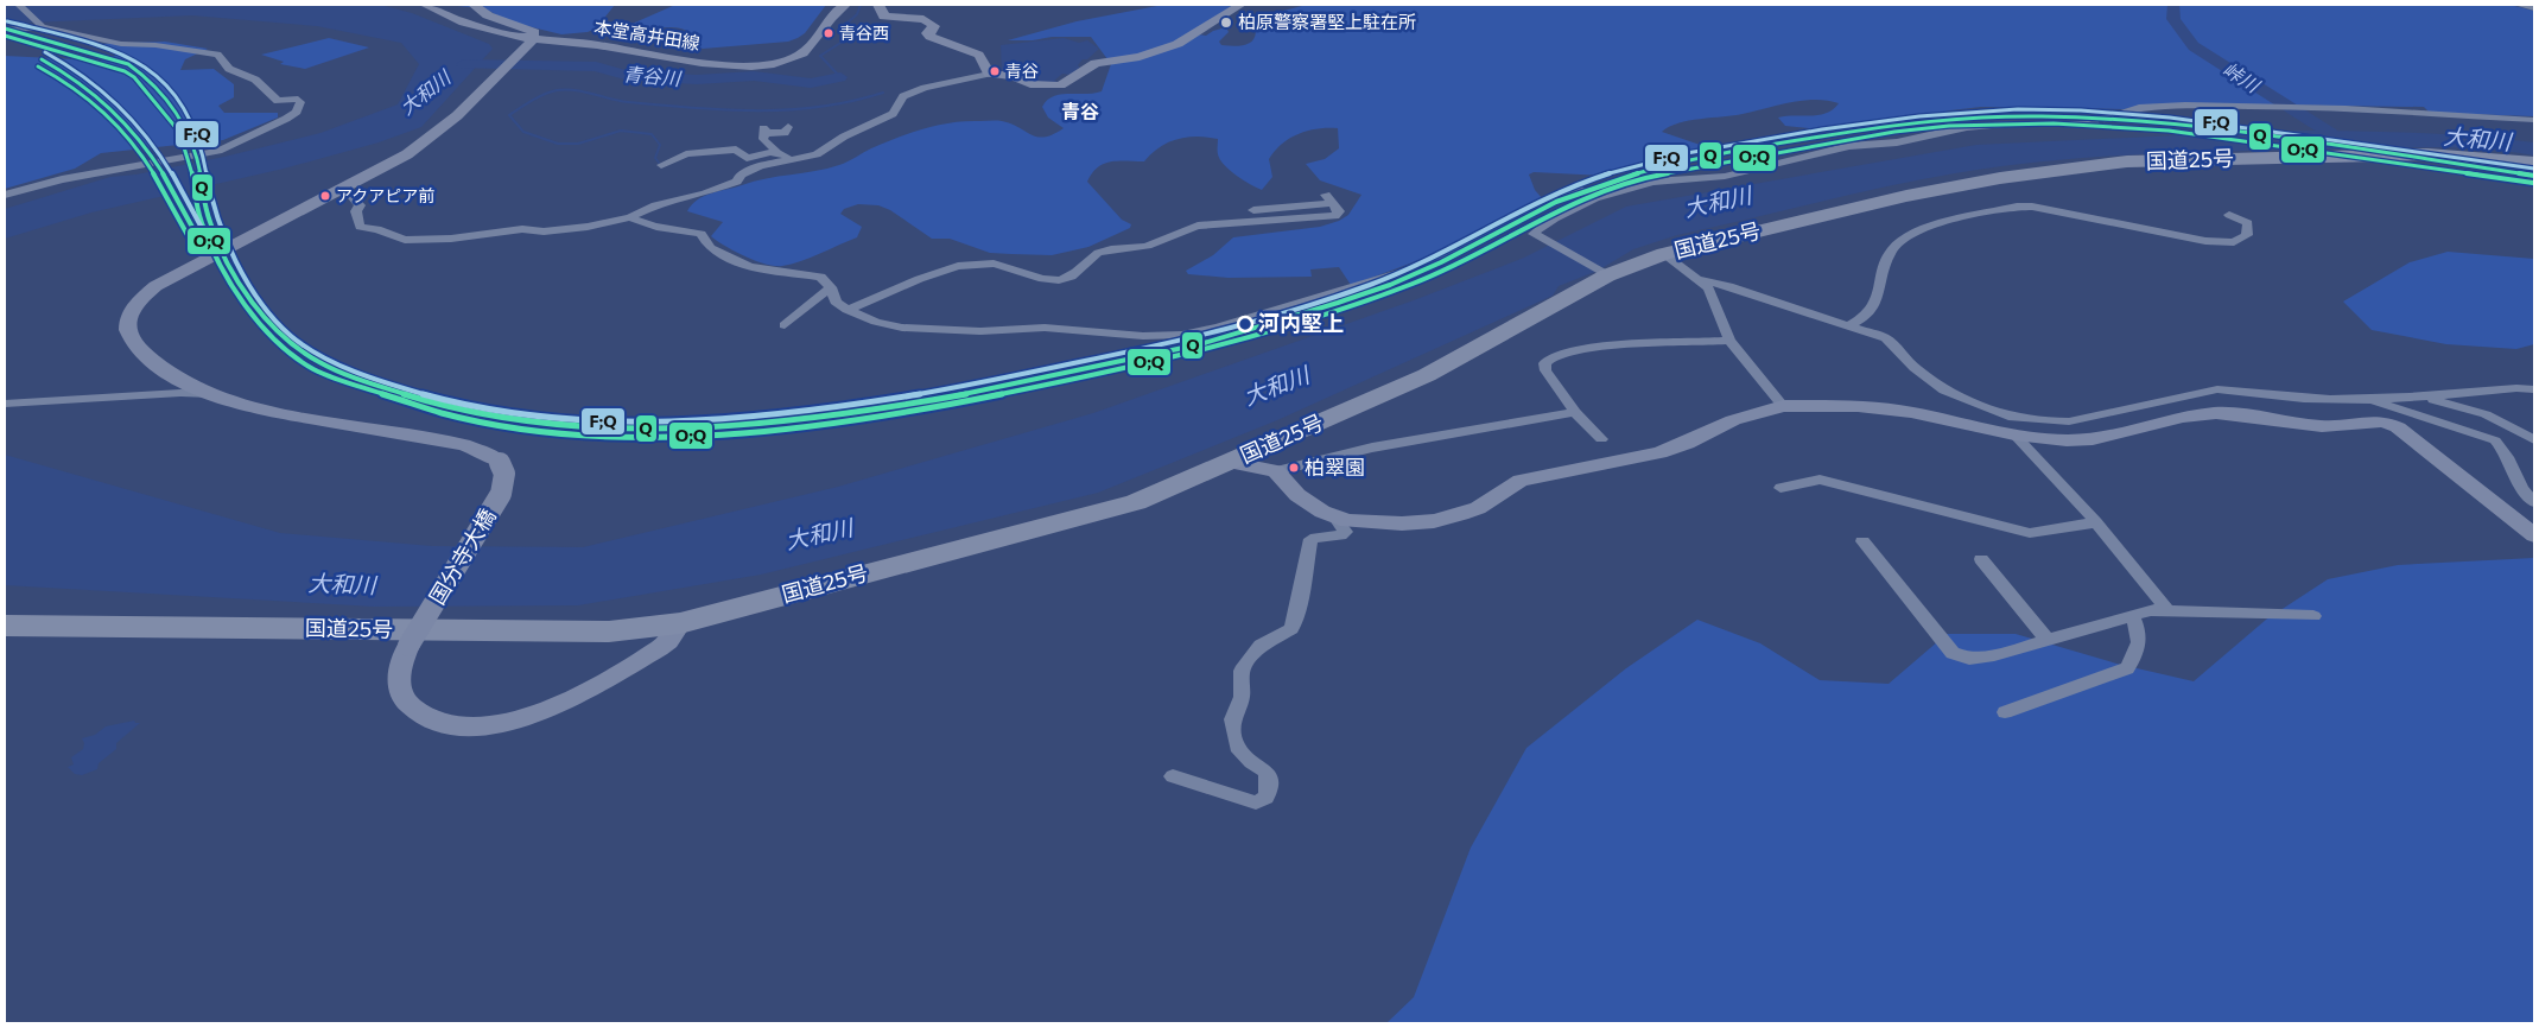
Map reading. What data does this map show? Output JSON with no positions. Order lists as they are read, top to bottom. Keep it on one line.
{"streets":{"highway":["国道25号"],"street":["本堂高井田線","国分寺大橋"]},"crossings":[["国道25号","国分寺大橋"]],"districts":["青谷"],"water":["青谷川","峠川","大和川"],"places":["柏原警察署堅上駐在所","青谷西","青谷","アクアピア前","河内堅上","柏翠園"],"lines":["transit line F;Q","transit line Q","transit line O;Q"]}
